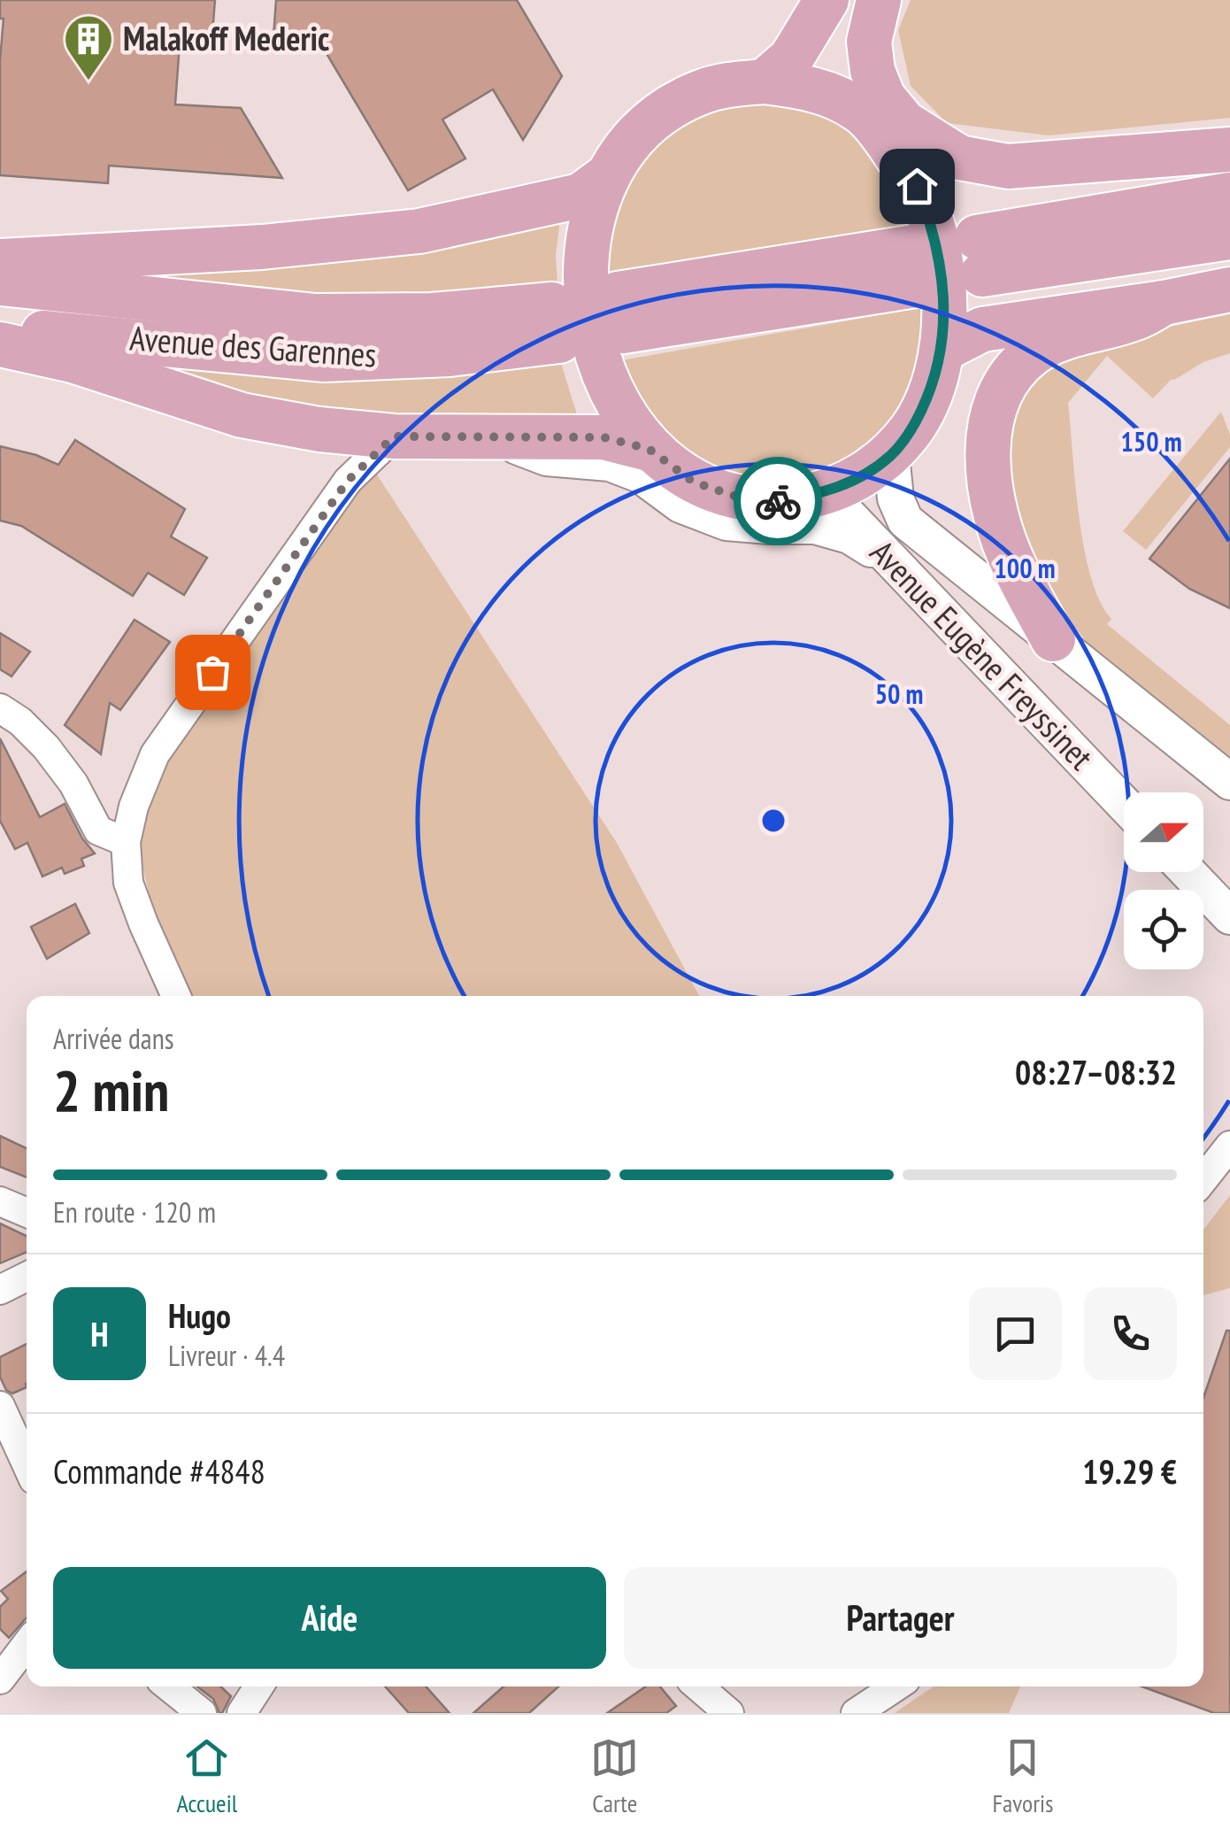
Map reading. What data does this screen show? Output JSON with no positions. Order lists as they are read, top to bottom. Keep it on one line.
{"streets":{"main road":["Avenue des Garennes"],"street":["Avenue Eugène Freyssinet"]},"places":{"building":["Malakoff Mederic"]},"north":"right","page":{"heading":["2 min","Arrivée dans","08:27–08:32"],"panel":["Hugo","Livreur · 4.4","Commande #4848","19.29 €"],"bar":"En route · 120 m","round":"H","buttons":["Aide","Partager"],"tabs":["Accueil","Carte","Favoris"]},"rings":["150 m","100 m","50 m"]}
